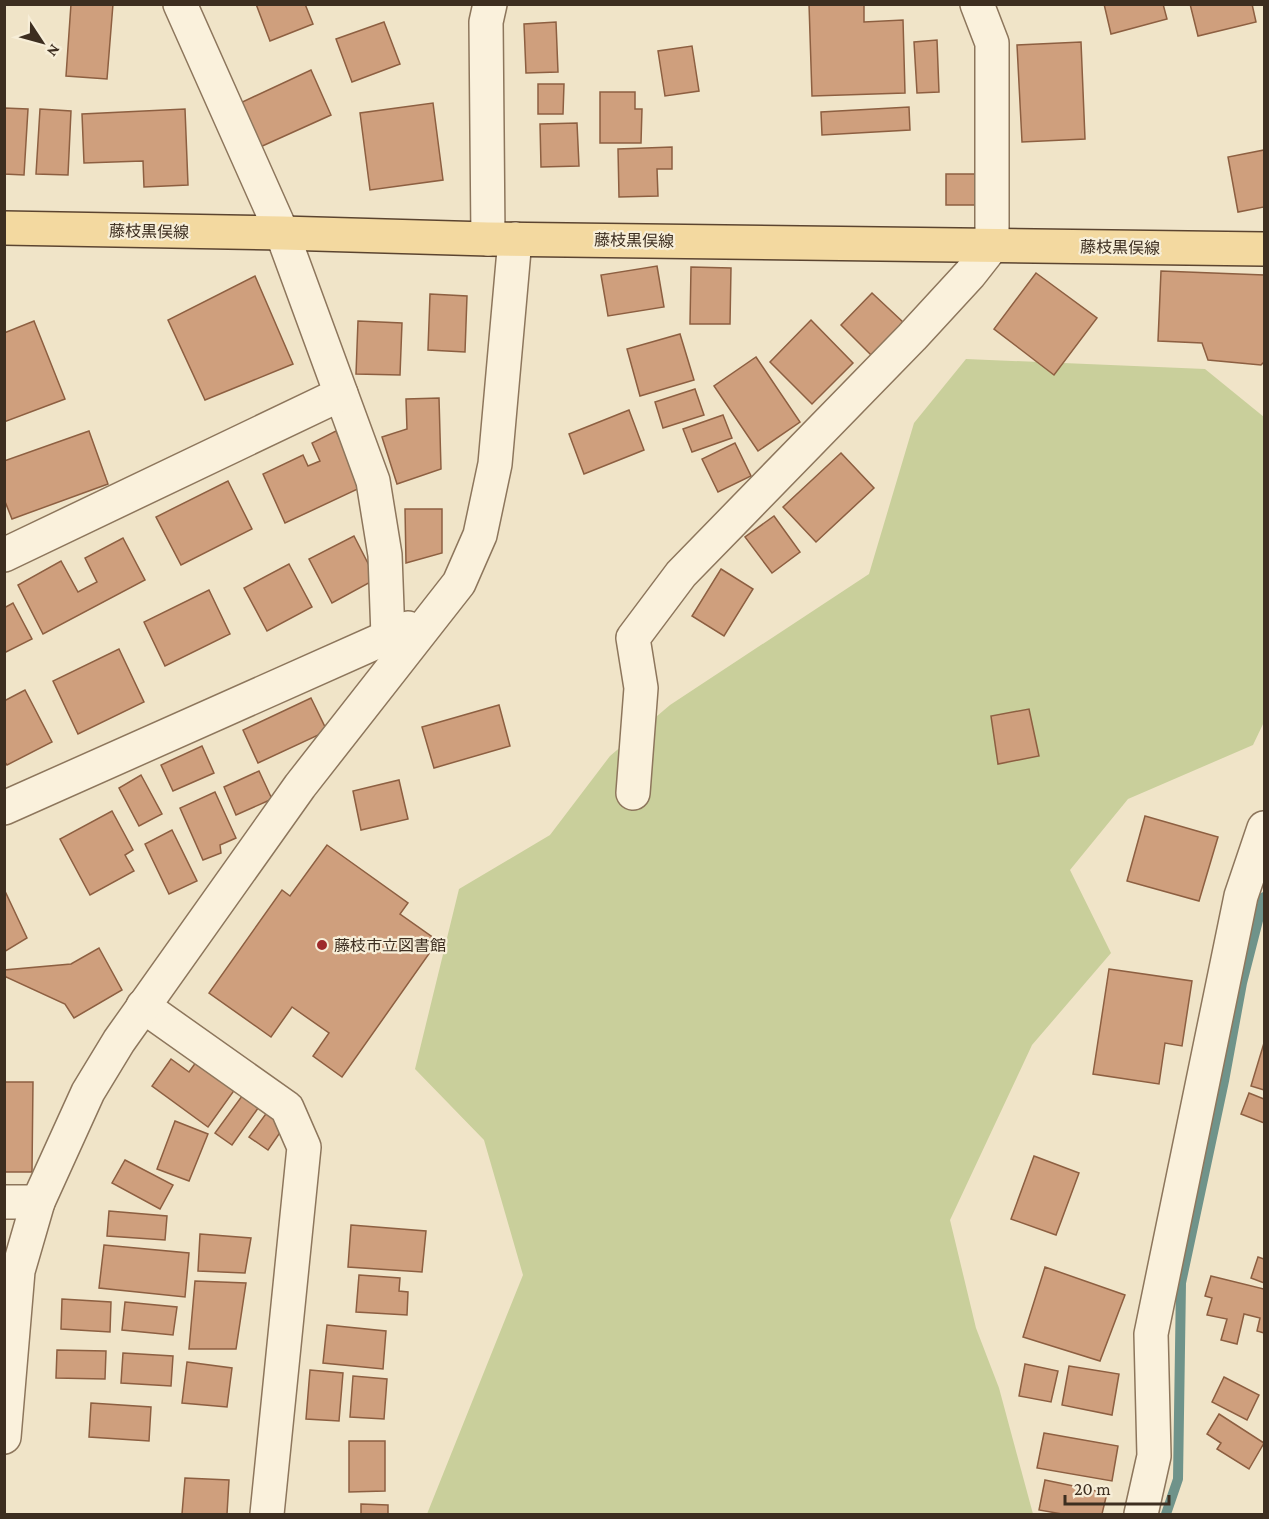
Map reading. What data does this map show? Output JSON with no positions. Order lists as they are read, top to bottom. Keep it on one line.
{"streets":{"main road":["藤枝黒俣線"]},"places":["藤枝市立図書館"],"scale_bar":"20 m","north":"bottom right"}
